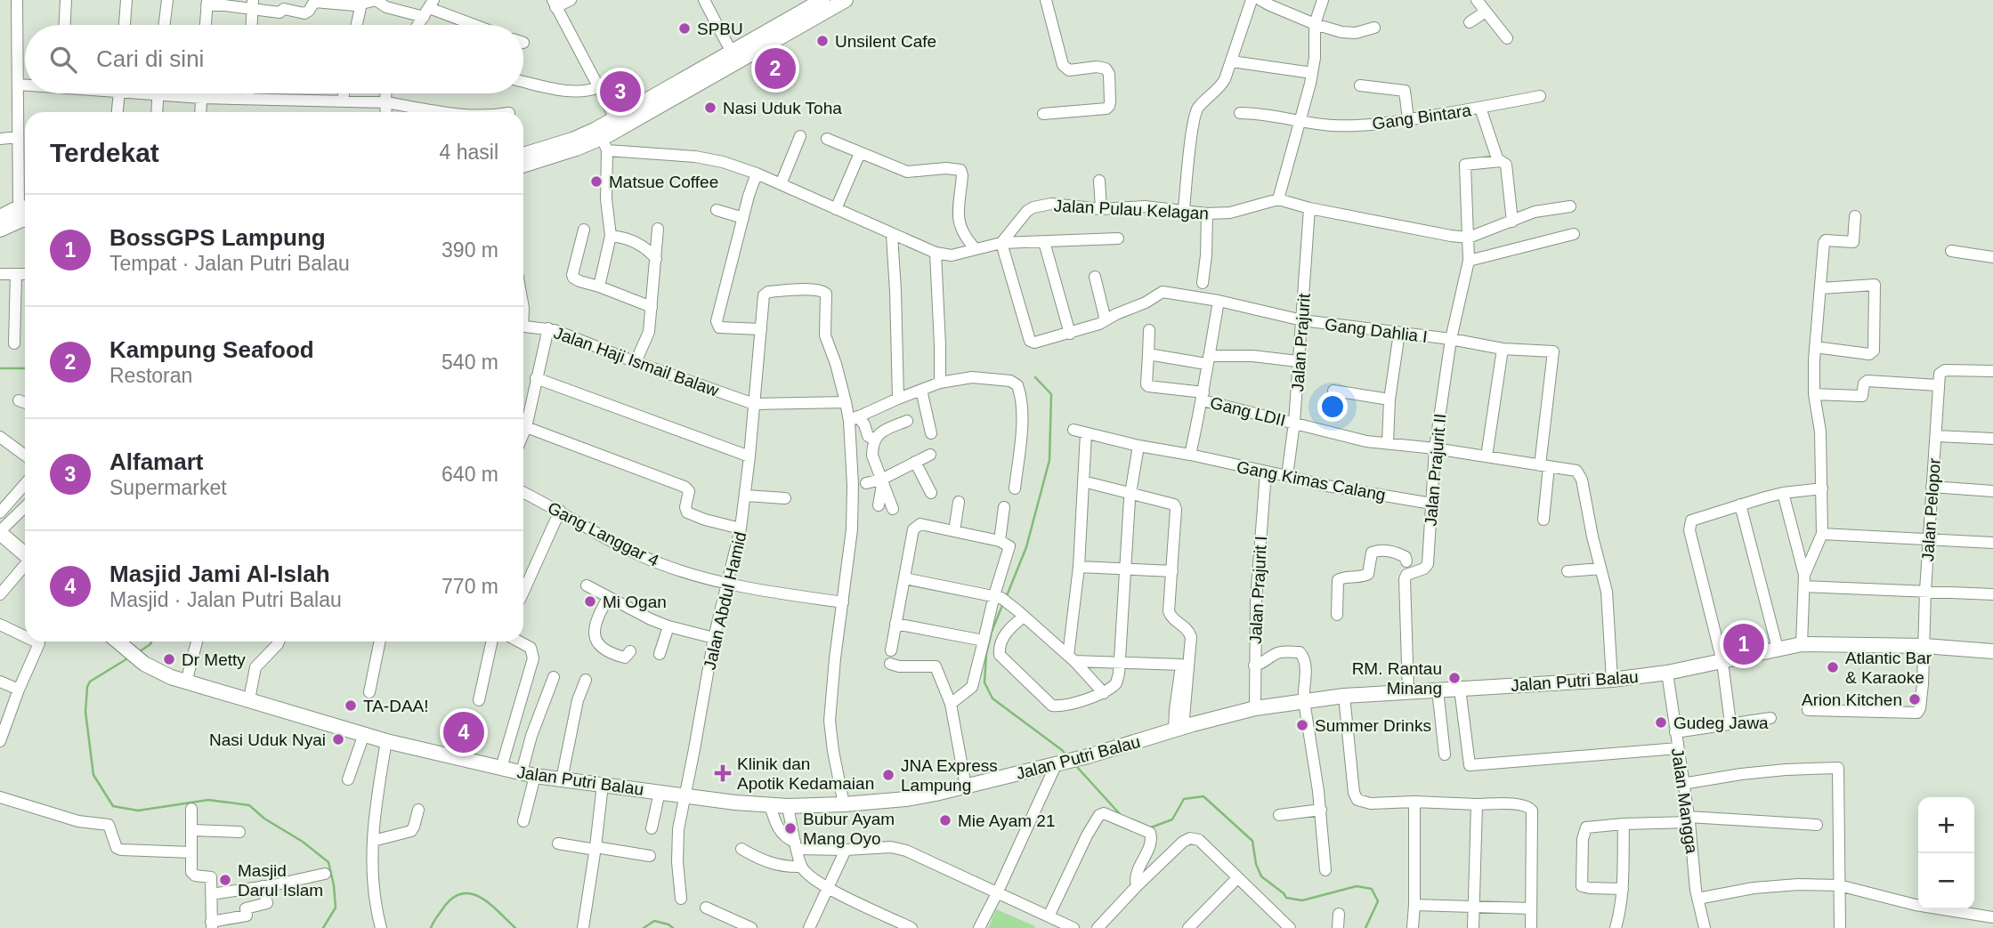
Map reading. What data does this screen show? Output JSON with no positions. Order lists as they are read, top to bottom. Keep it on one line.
{"streets":{"main road":["Jalan Putri Balau"],"street":["Gang Bintara","Jalan Pulau Kelagan","Gang Dahlia I","Jalan Prajurit","Jalan Haji Ismail Balaw","Gang LDII","Jalan Prajurit II","Gang Kimas Calang","Jalan Pelopor","Gang Langgar 4","Jalan Prajurit I","Jalan Abdul Hamid","Jalan Mangga"]},"crossings":[["Jalan Pulau Kelagan","Gang Dahlia I"],["Jalan Pulau Kelagan","Jalan Prajurit"],["Jalan Pulau Kelagan","Jalan Prajurit II"],["Gang Dahlia I","Jalan Prajurit"],["Gang Dahlia I","Gang LDII"],["Gang Dahlia I","Jalan Prajurit II"],["Jalan Prajurit","Gang LDII"],["Jalan Prajurit","Gang Kimas Calang"],["Jalan Haji Ismail Balaw","Jalan Abdul Hamid"],["Gang LDII","Jalan Prajurit II"],["Jalan Prajurit II","Gang Kimas Calang"],["Gang Kimas Calang","Jalan Prajurit I"],["Jalan Pelopor","Jalan Putri Balau"],["Gang Langgar 4","Jalan Abdul Hamid"],["Jalan Prajurit I","Jalan Putri Balau"],["Jalan Abdul Hamid","Jalan Putri Balau"],["Jalan Putri Balau","Jalan Mangga"]],"places":{"other":["SPBU","Unsilent Cafe","Nasi Uduk Toha","Matsue Coffee","Mi Ogan","Dr Metty","Atlantic Bar & Karaoke","RM. Rantau Minang","Arion Kitchen","TA-DAA!","Gudeg Jawa","Summer Drinks","Nasi Uduk Nyai","JNA Express Lampung","Mie Ayam 21","Bubur Ayam Mang Oyo","Masjid Darul Islam"],"health":["Klinik dan Apotik Kedamaian"]},"page":{"search":"Cari di sini","pins":["2","3","1","4"],"heading":["Terdekat","4 hasil"],"list":[{"mark":"1","name":"BossGPS Lampung","note":"Tempat · Jalan Putri Balau","value":"390 m"},{"mark":"2","name":"Kampung Seafood","note":"Restoran","value":"540 m"},{"mark":"3","name":"Alfamart","note":"Supermarket","value":"640 m"},{"mark":"4","name":"Masjid Jami Al-Islah","note":"Masjid · Jalan Putri Balau","value":"770 m"}],"map_buttons":["+","−"]}}
